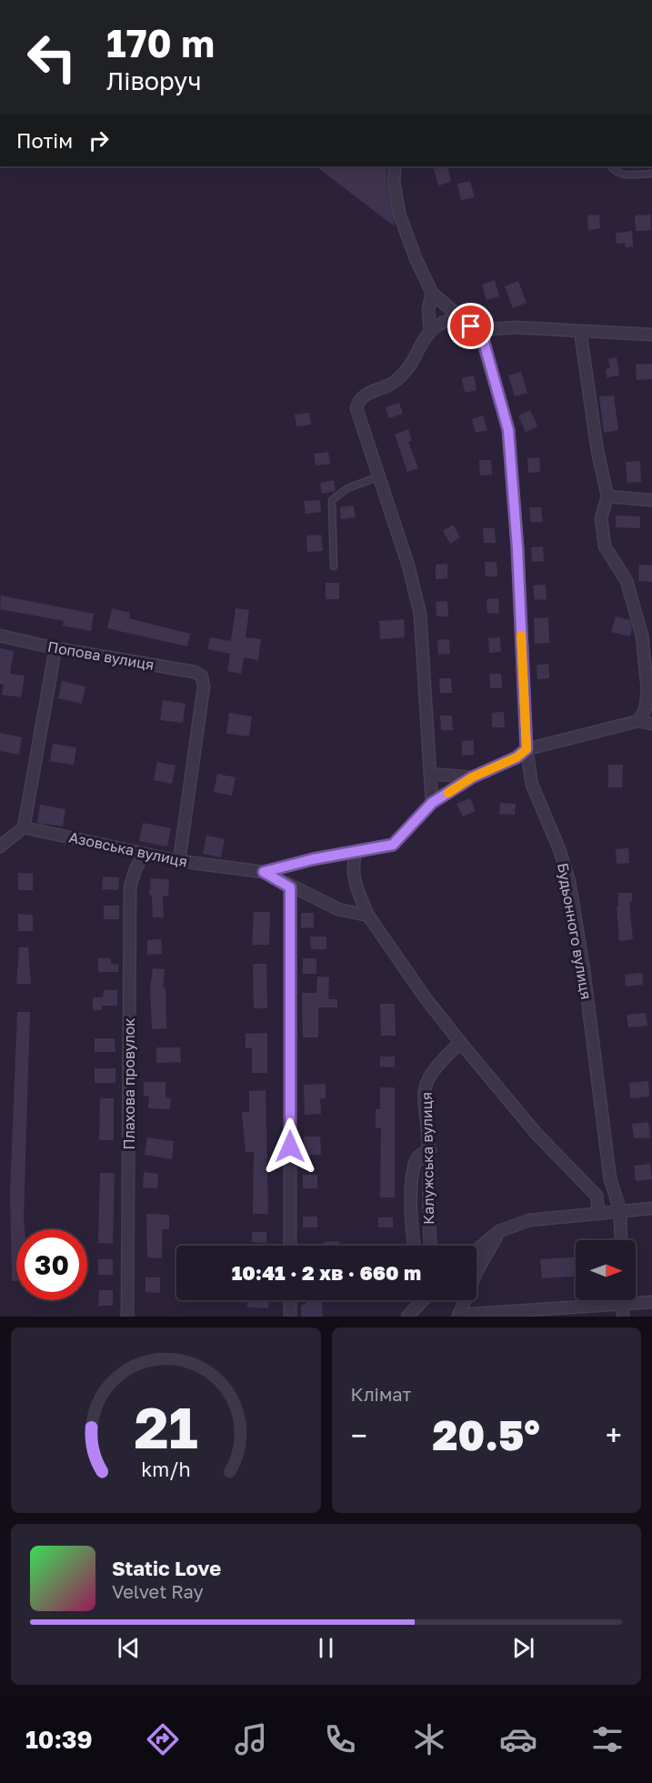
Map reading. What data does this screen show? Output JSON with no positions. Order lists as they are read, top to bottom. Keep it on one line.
{"streets":{"street":["Попова вулиця","Азовська вулиця","Будьонного вулиця","Плахова провулок","Калужська вулиця"]},"crossings":[["Попова вулиця","Азовська вулиця"],["Азовська вулиця","Плахова провулок"]],"north":"right","page":{"turn":["170 m","Ліворуч"],"then":"Потім","limit":"30","trip":"10:41 · 2 хв · 660 m","tile":"Клімат","heat":["−","20.5°","+"],"song":["Static Love","Velvet Ray"],"tabs":"10:39","gauge":["21","km/h"]}}
